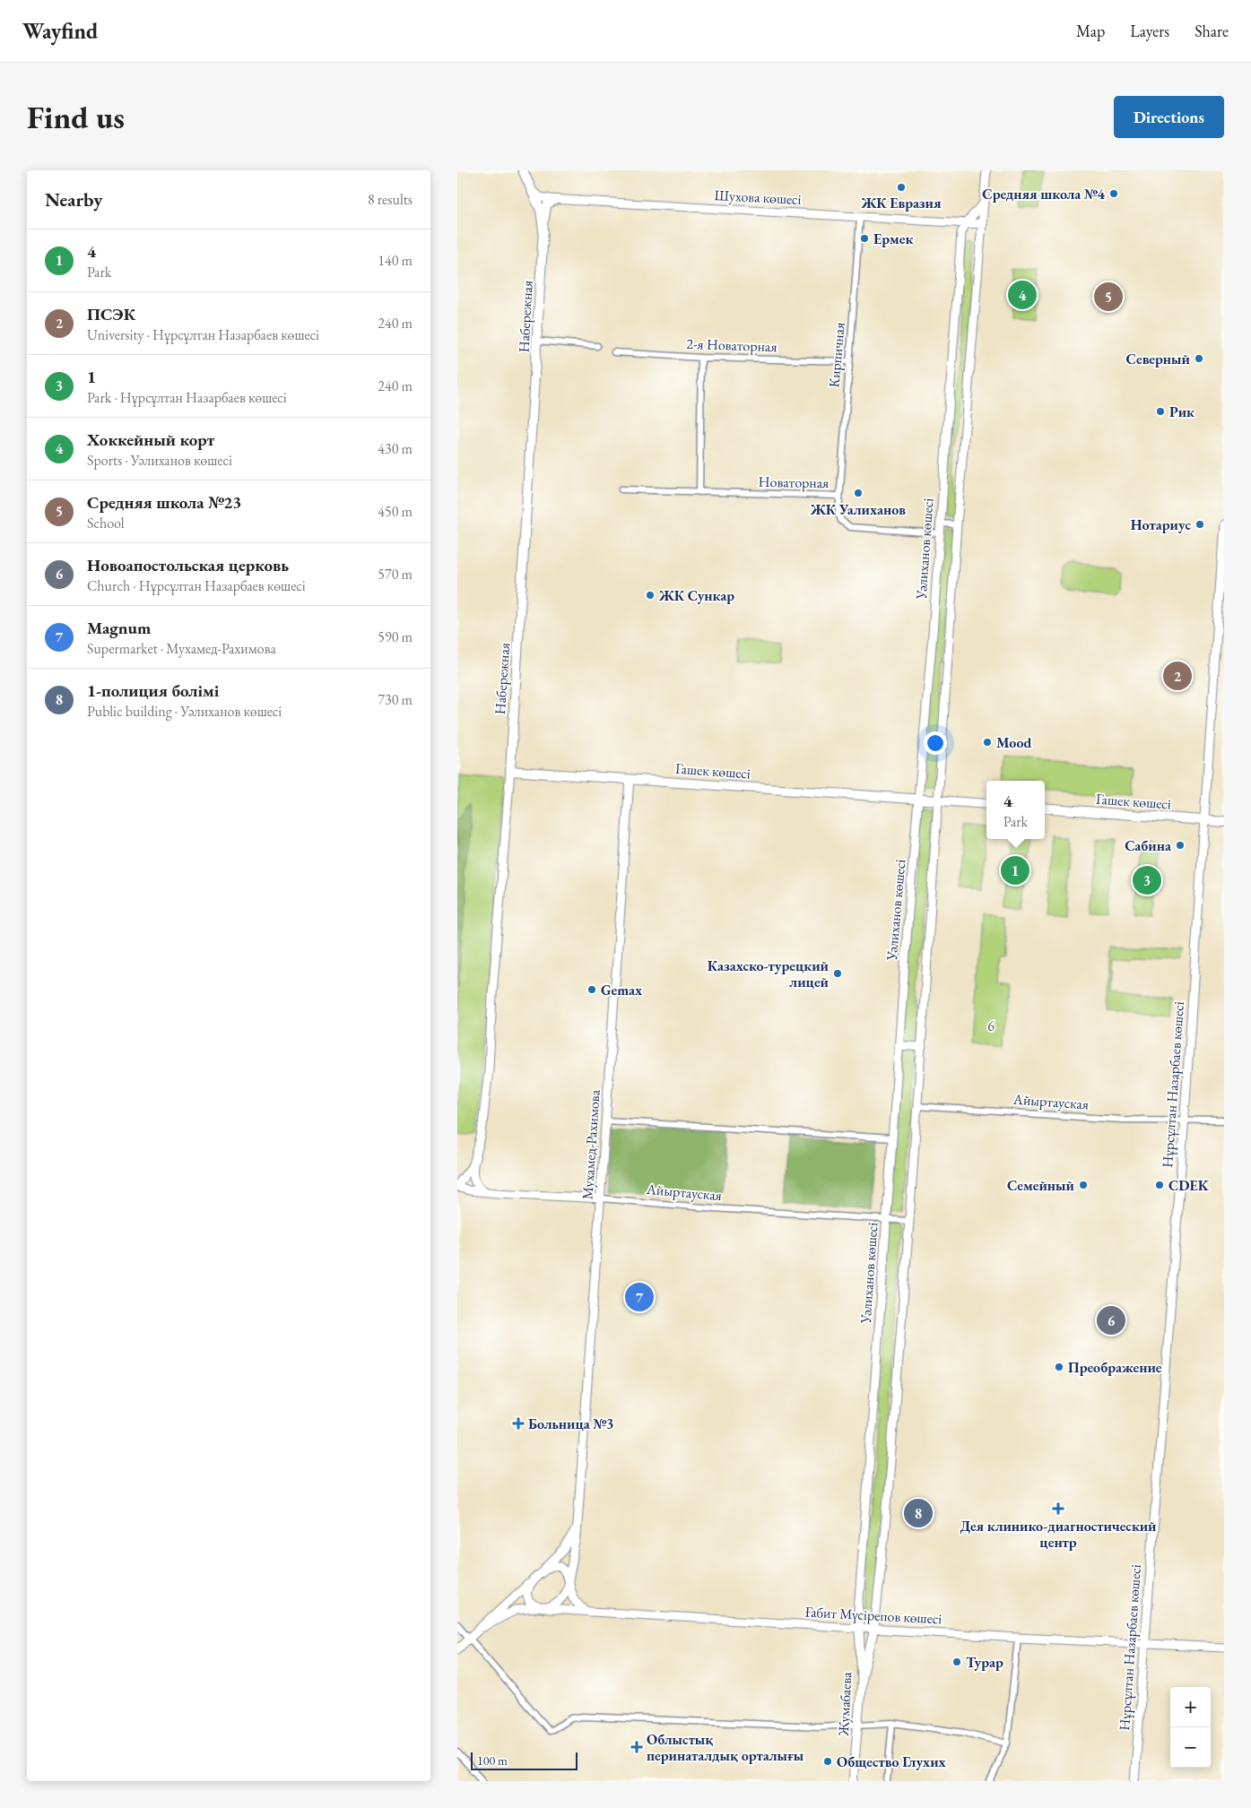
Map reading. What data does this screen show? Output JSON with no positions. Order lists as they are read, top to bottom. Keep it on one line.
{"streets":{"main road":["Шухова көшесі","Набережная","Уәлиханов көшесі","Гашек көшесі","Нұрсұлтан Назарбаев көшесі","Айыртауская","Мухамед-Рахимова","Ғабит Мүсірепов көшесі","Жумабаева"],"street":["2-я Новаторная","Кирпичная","Новаторная"]},"crossings":[["Шухова көшесі","Набережная"],["Шухова көшесі","Кирпичная"],["Шухова көшесі","Уәлиханов көшесі"],["Набережная","Гашек көшесі"],["Набережная","Айыртауская"],["2-я Новаторная","Кирпичная"],["Кирпичная","Новаторная"],["Новаторная","Уәлиханов көшесі"],["Уәлиханов көшесі","Гашек көшесі"],["Уәлиханов көшесі","Айыртауская"],["Уәлиханов көшесі","Ғабит Мүсірепов көшесі"],["Уәлиханов көшесі","Жумабаева"],["Гашек көшесі","Нұрсұлтан Назарбаев көшесі"],["Гашек көшесі","Мухамед-Рахимова"],["Нұрсұлтан Назарбаев көшесі","Айыртауская"],["Нұрсұлтан Назарбаев көшесі","Ғабит Мүсірепов көшесі"],["Айыртауская","Мухамед-Рахимова"],["Ғабит Мүсірепов көшесі","Жумабаева"]],"parks":["6"],"places":{"other":["ЖК Евразия","Средняя школа №4","Ермек","Северный","Рик","ЖК Уалиханов","Нотариус","ЖК Сункар","Mood","Сабина","Казахско-турецкий лицей","Gemax","Семейный","CDEK","Преображение","Турар","Общество Глухих"],"health":["Больница №3","Дея клинико-диагностический центр","Облыстық перинаталдық орталығы"]},"scale_bar":"100 m","page":{"header":"Wayfind","nav":["Map","Layers","Share"],"buttons":"Directions","title":"Find us","heading":["Nearby","8 results"],"list":[{"mark":"1","name":"4","note":"Park","value":"140 m"},{"mark":"2","name":"ПСЭК","note":"University · Нұрсұлтан Назарбаев көшесі","value":"240 m"},{"mark":"3","name":"1","note":"Park · Нұрсұлтан Назарбаев көшесі","value":"240 m"},{"mark":"4","name":"Хоккейный корт","note":"Sports · Уәлиханов көшесі","value":"430 m"},{"mark":"5","name":"Средняя школа №23","note":"School","value":"450 m"},{"mark":"6","name":"Новоапостольская церковь","note":"Church · Нұрсұлтан Назарбаев көшесі","value":"570 m"},{"mark":"7","name":"Magnum","note":"Supermarket · Мухамед-Рахимова","value":"590 m"},{"mark":"8","name":"1-полиция болiмi","note":"Public building · Уәлиханов көшесі","value":"730 m"}],"pins":["4","5","2","1","3","7","6","8"],"popup":["4","Park"],"map_buttons":["+","−"],"scale":"100 m"}}
